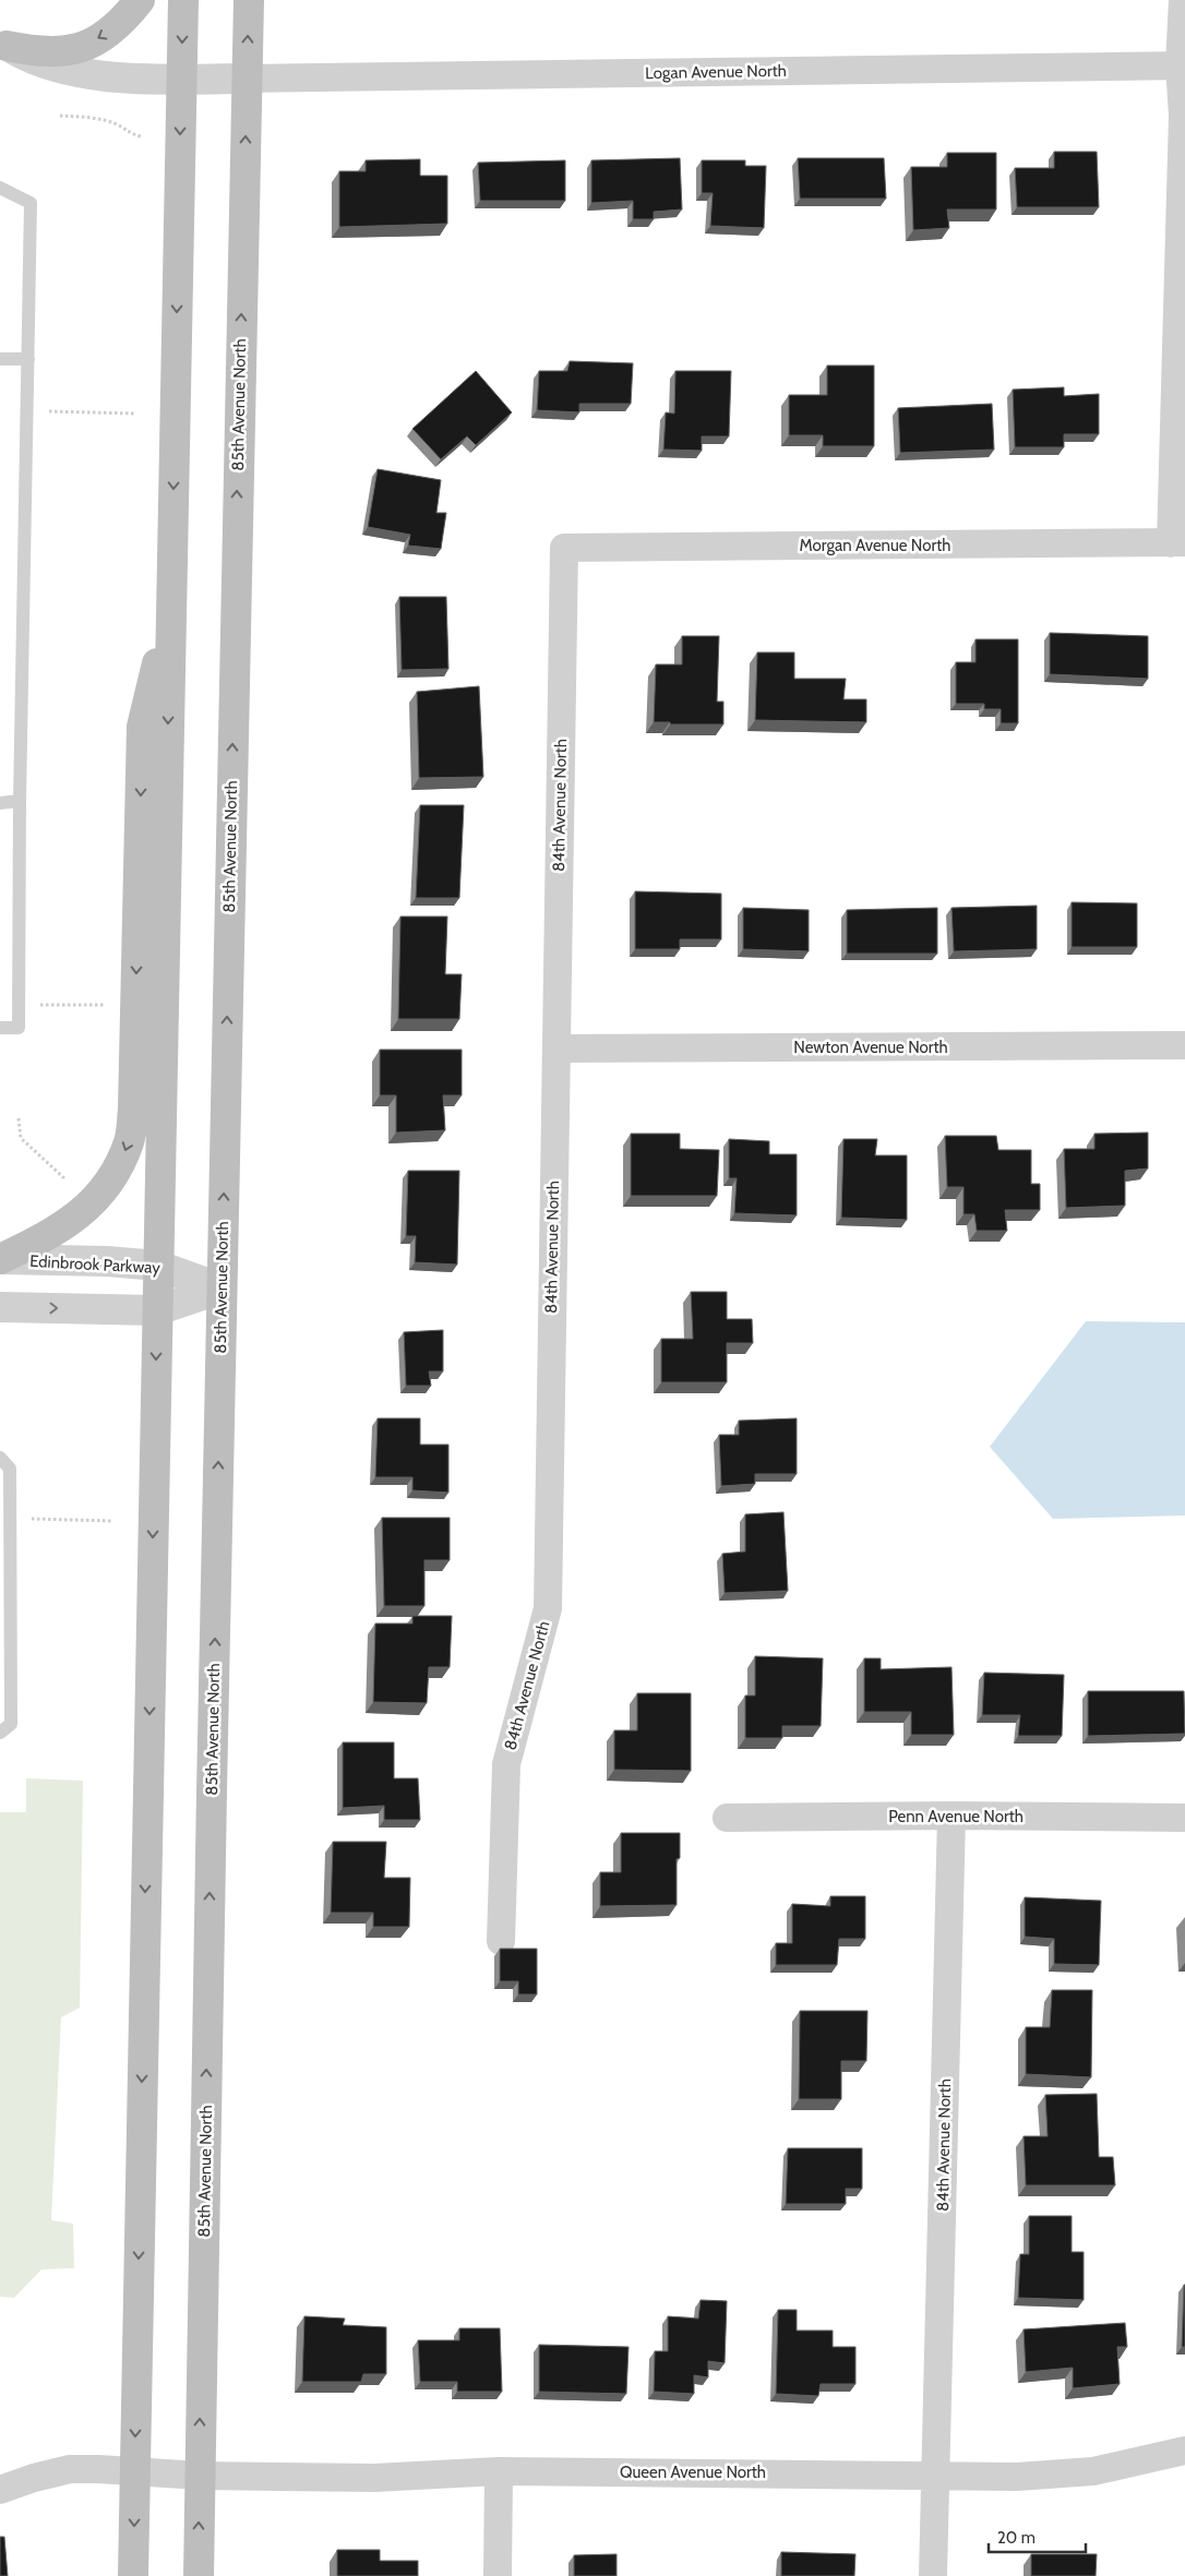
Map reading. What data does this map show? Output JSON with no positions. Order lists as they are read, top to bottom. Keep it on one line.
{"streets":{"main road":["85th Avenue North"],"street":["Logan Avenue North","Morgan Avenue North","84th Avenue North","Newton Avenue North","Edinbrook Parkway","Penn Avenue North","Queen Avenue North"]},"crossings":[["Logan Avenue North","85th Avenue North"],["85th Avenue North","Edinbrook Parkway"],["85th Avenue North","Queen Avenue North"],["Morgan Avenue North","84th Avenue North"],["84th Avenue North","Newton Avenue North"],["84th Avenue North","Penn Avenue North"],["84th Avenue North","Queen Avenue North"]],"scale_bar":"20 m"}
